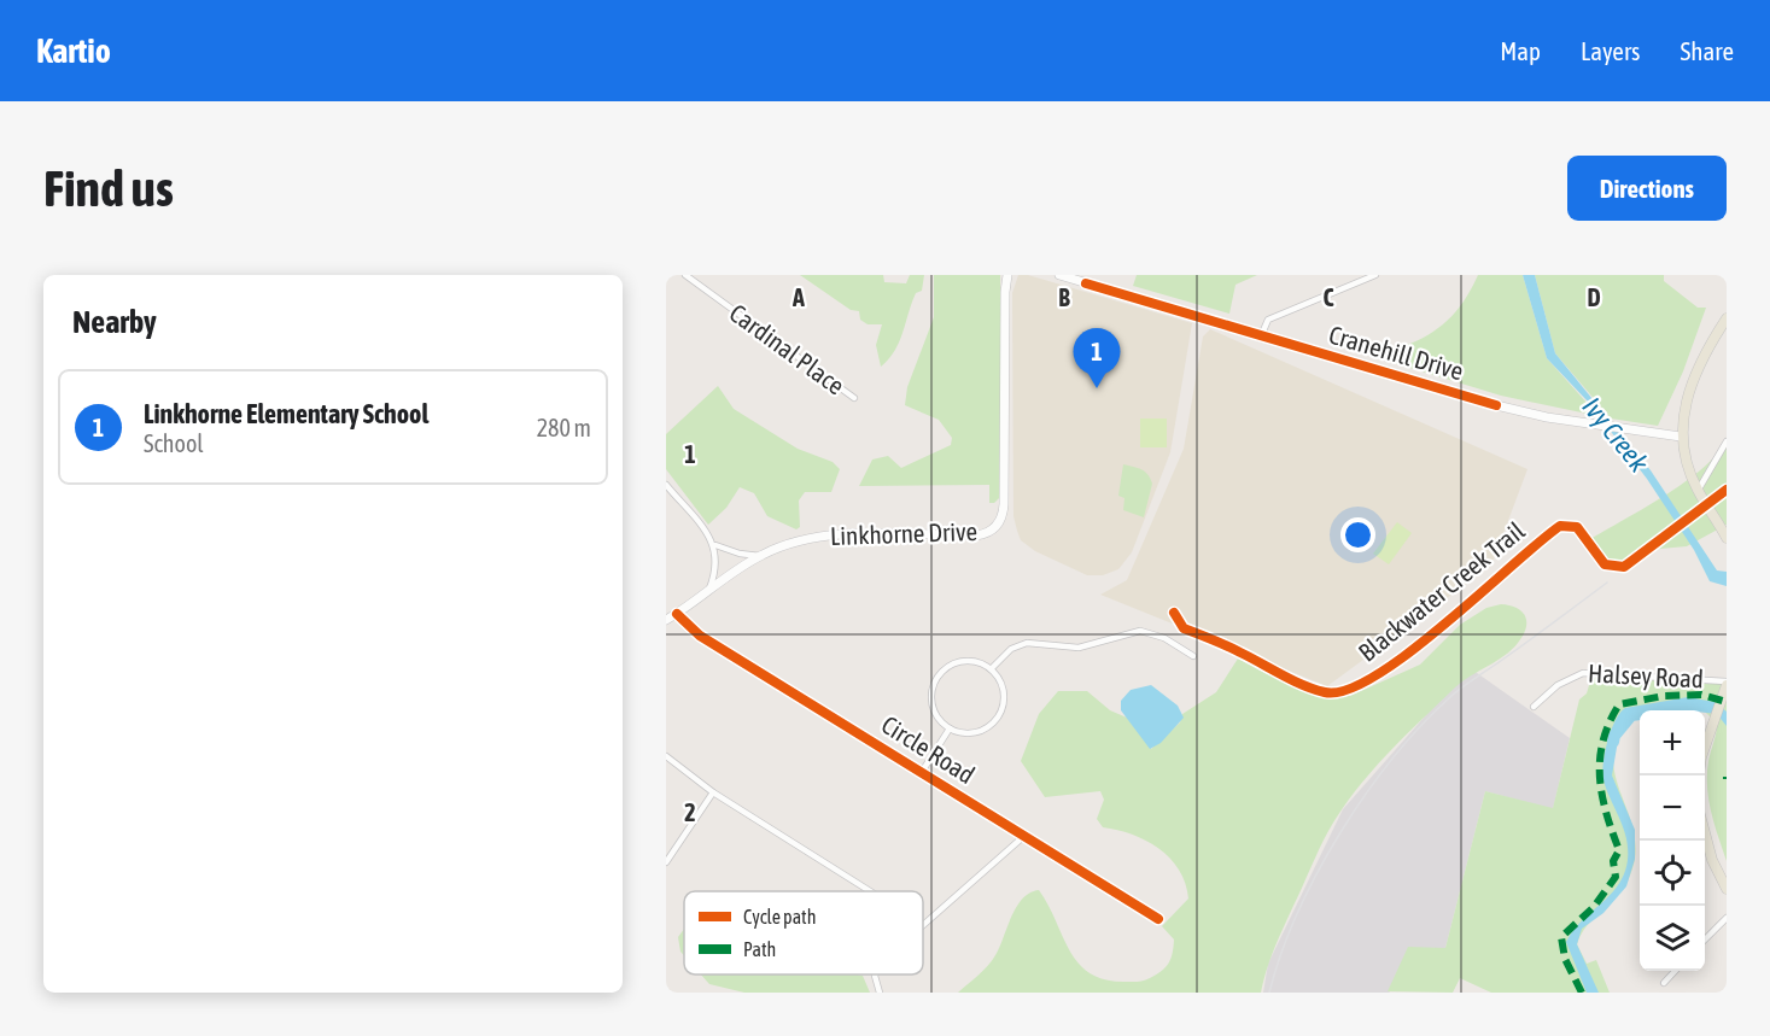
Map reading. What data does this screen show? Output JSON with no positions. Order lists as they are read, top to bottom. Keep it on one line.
{"streets":{"main road":["Cranehill Drive","Linkhorne Drive"],"street":["Cardinal Place","Halsey Road","Circle Road"],"cycle path":["Blackwater Creek Trail"]},"crossings":[["Linkhorne Drive","Circle Road"]],"water":["Ivy Creek"],"legend":["Cycle path","Path"],"page":{"header":"Kartio","nav":["Map","Layers","Share"],"buttons":"Directions","title":"Find us","heading":"Nearby","pins":"1","list":[{"mark":"1","name":"Linkhorne Elementary School","note":"School","value":"280 m"}],"map_buttons":["+","−"]},"grid":{"columns":["A","B","C","D"],"rows":["1","2"]}}
